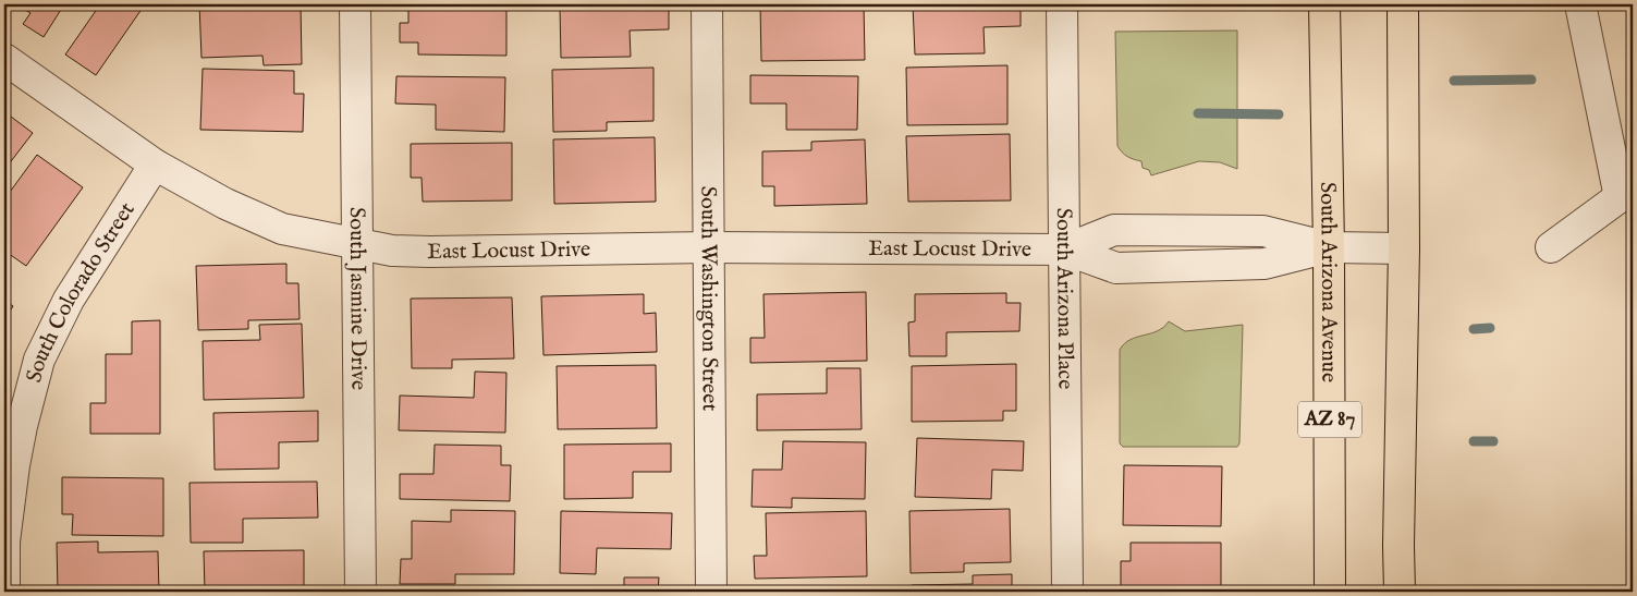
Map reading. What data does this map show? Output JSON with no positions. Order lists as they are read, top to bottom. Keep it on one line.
{"streets":{"main road":["South Arizona Avenue","AZ 87"],"street":["East Locust Drive","South Colorado Street","South Washington Street","South Arizona Place","South Jasmine Drive"]},"crossings":[["East Locust Drive","South Arizona Avenue"],["East Locust Drive","South Colorado Street"],["East Locust Drive","South Washington Street"],["East Locust Drive","South Arizona Place"],["East Locust Drive","South Jasmine Drive"]]}
